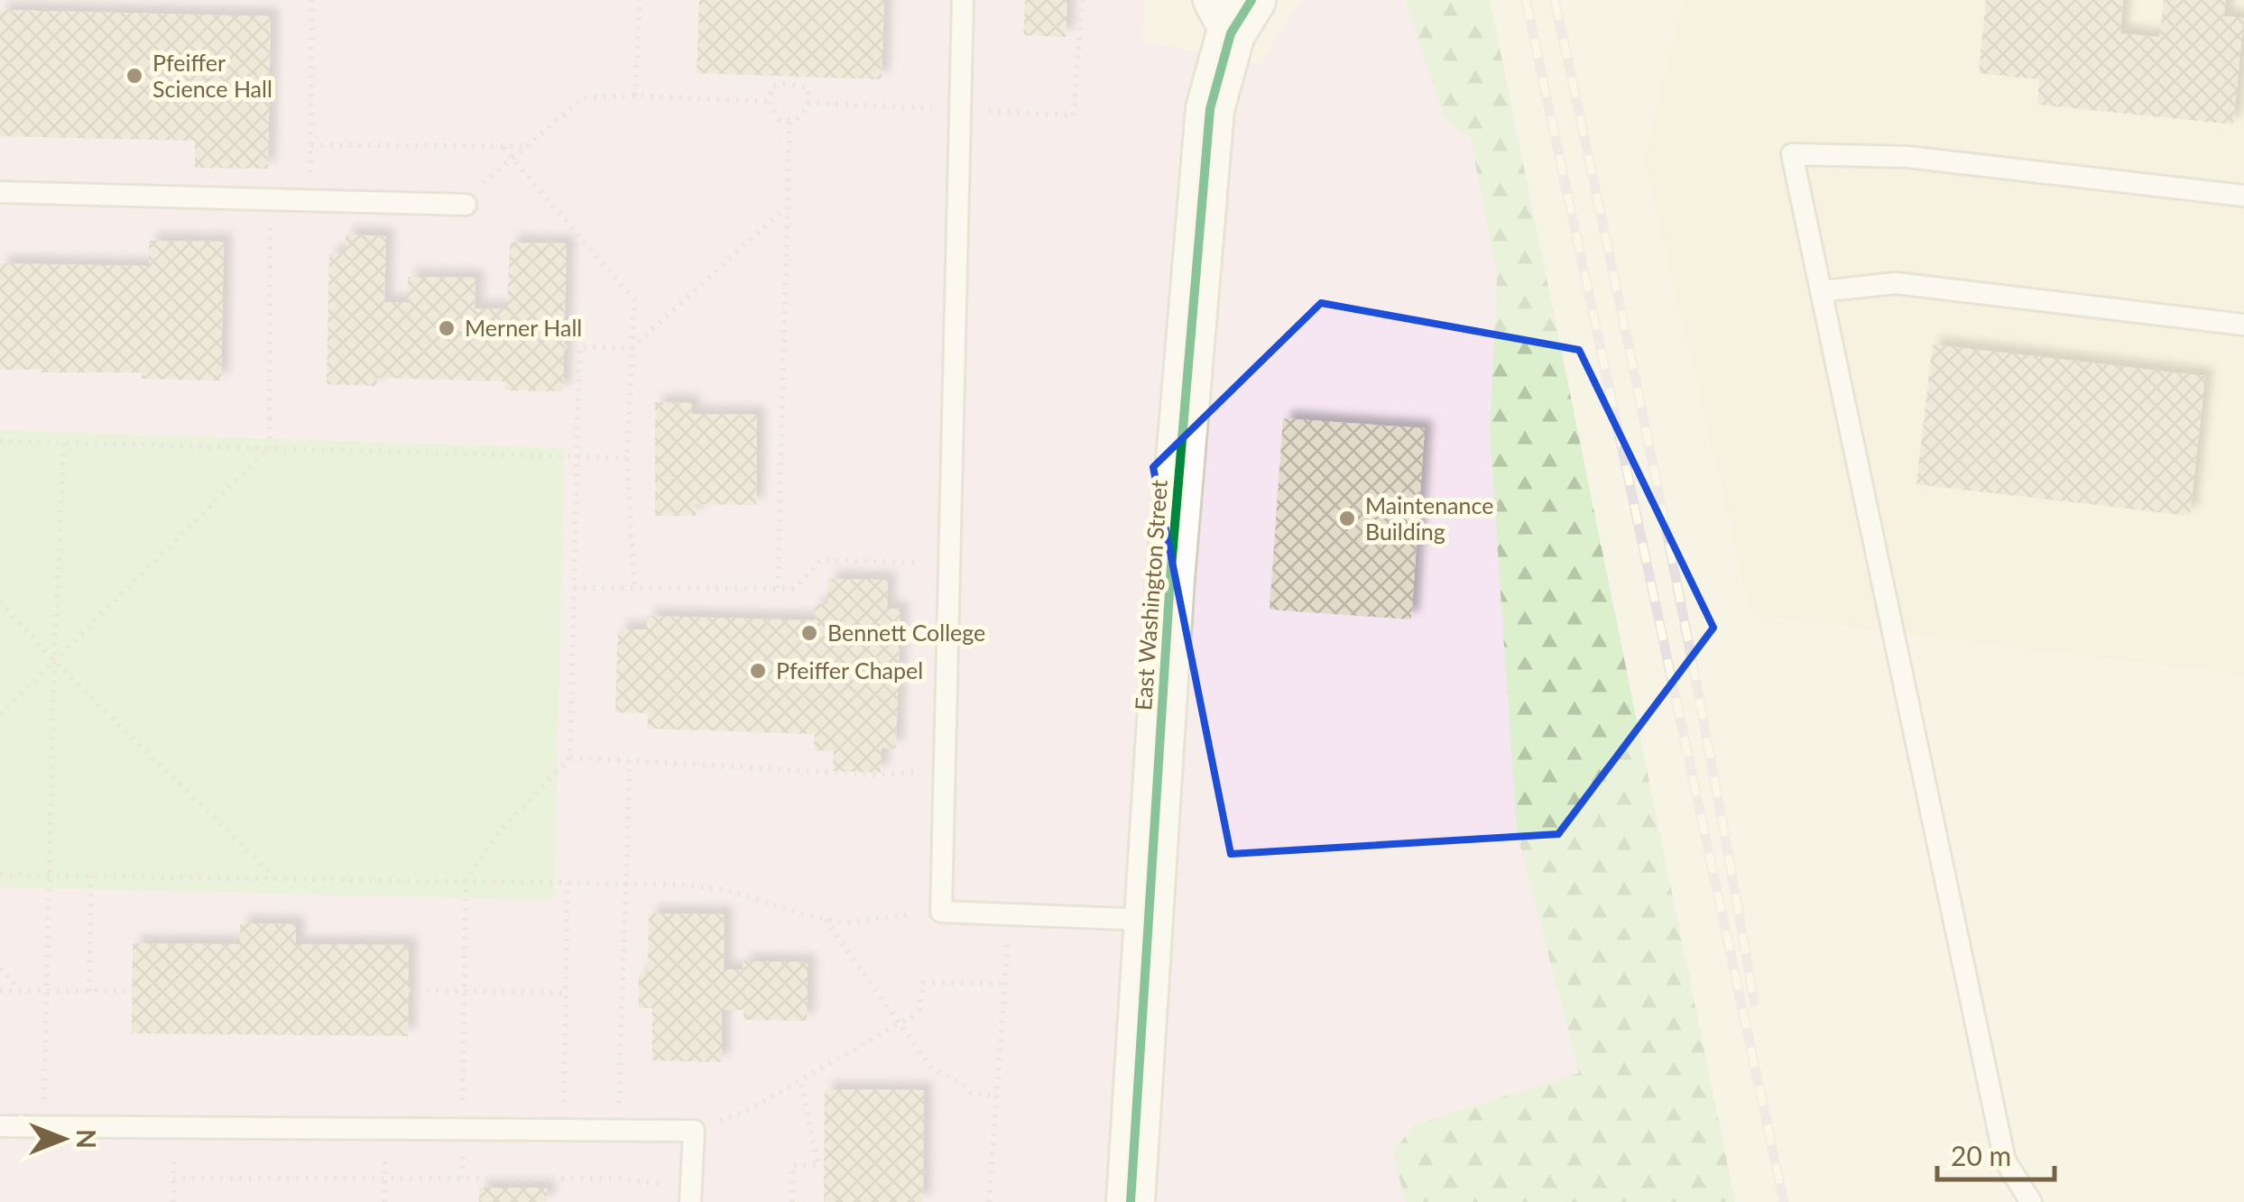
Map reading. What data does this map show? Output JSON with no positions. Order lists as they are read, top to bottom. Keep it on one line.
{"streets":{"street":["East Washington Street"]},"places":["Pfeiffer Science Hall","Merner Hall","Maintenance Building","Bennett College","Pfeiffer Chapel"],"scale_bar":"20 m","north":"right"}
